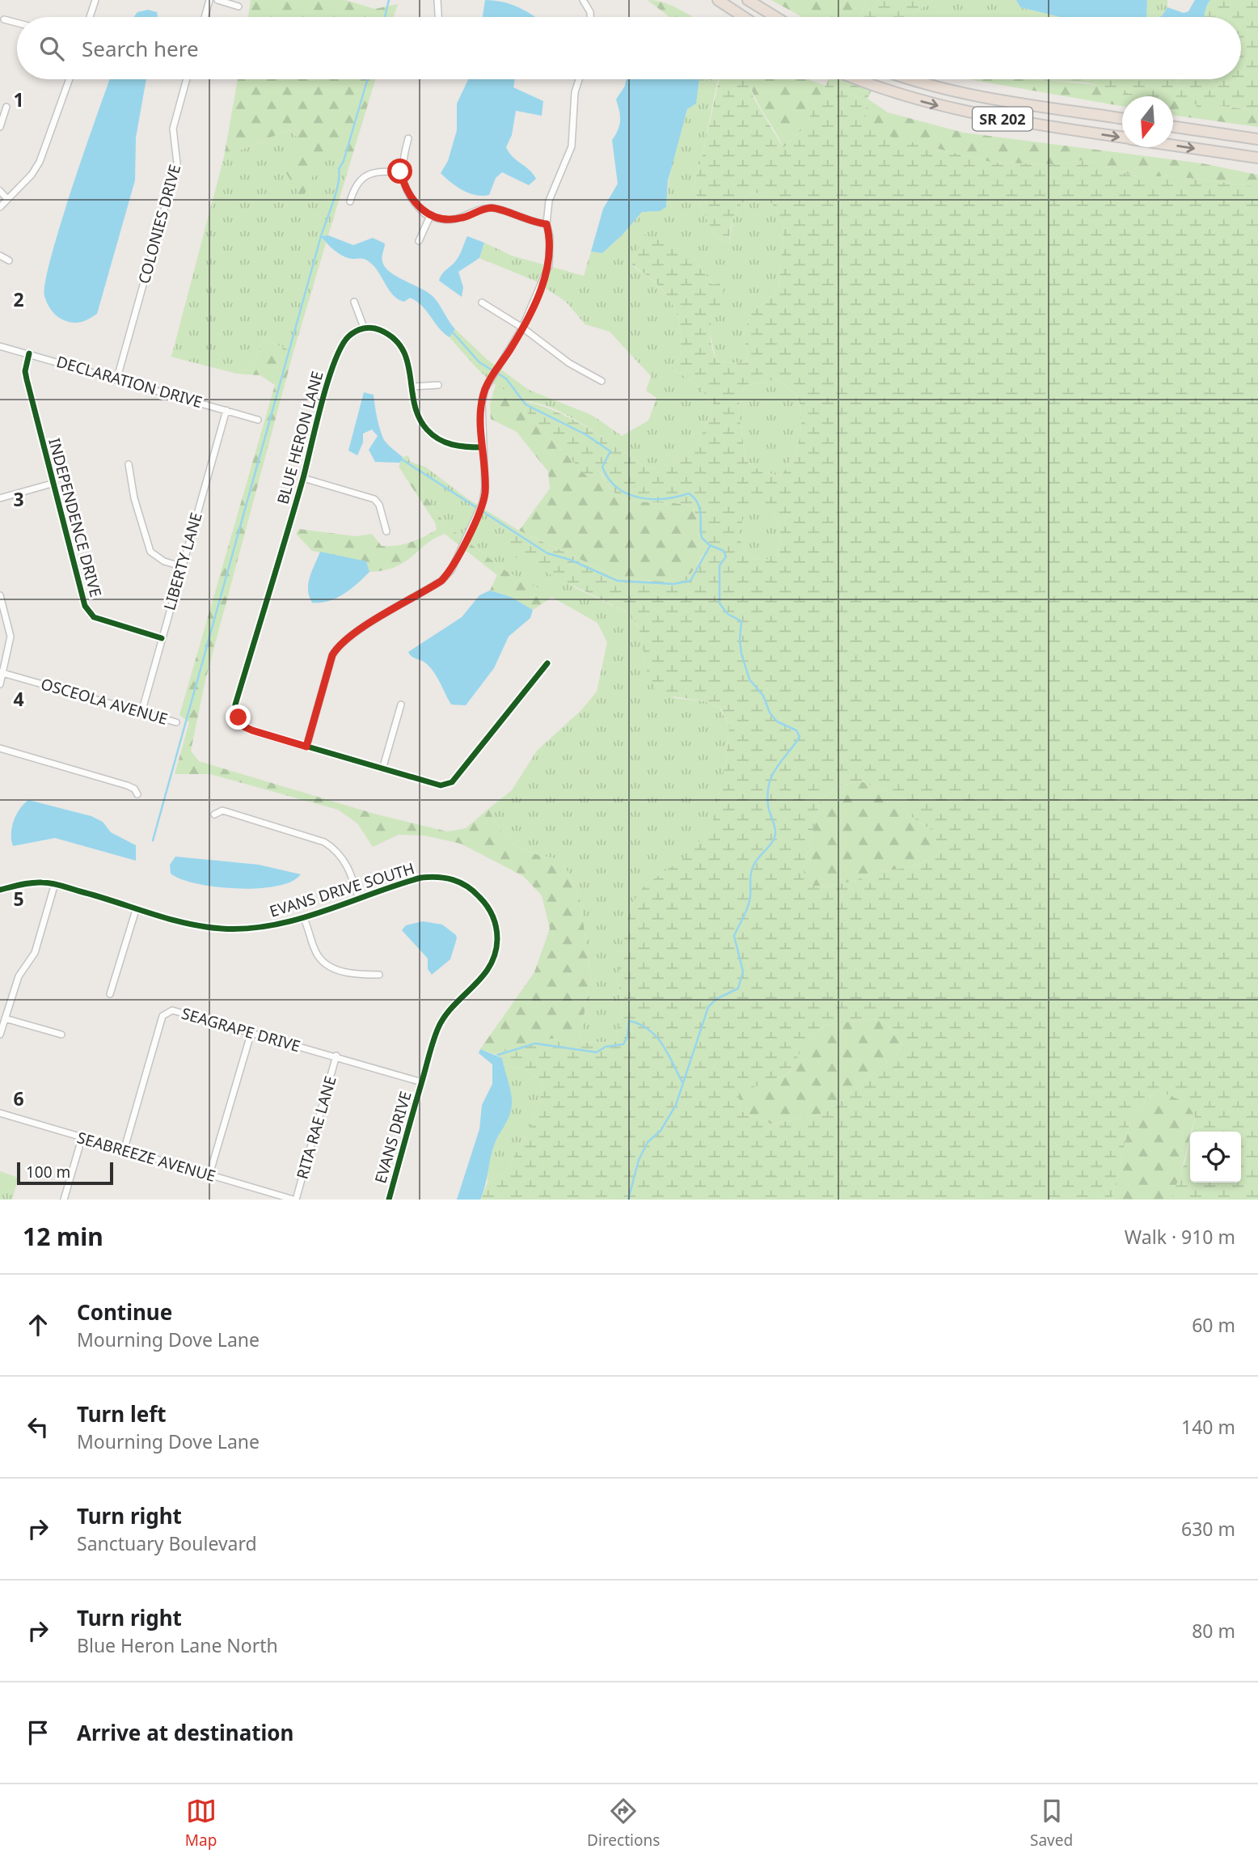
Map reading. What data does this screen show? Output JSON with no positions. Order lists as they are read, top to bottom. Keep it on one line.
{"streets":{"highway":["SR 202"],"street":["COLONIES DRIVE","DECLARATION DRIVE","BLUE HERON LANE","INDEPENDENCE DRIVE","LIBERTY LANE","OSCEOLA AVENUE","EVANS DRIVE SOUTH","SEAGRAPE DRIVE","RITA RAE LANE","EVANS DRIVE","SEABREEZE AVENUE"]},"crossings":[["COLONIES DRIVE","DECLARATION DRIVE"],["DECLARATION DRIVE","INDEPENDENCE DRIVE"],["DECLARATION DRIVE","LIBERTY LANE"],["INDEPENDENCE DRIVE","LIBERTY LANE"],["LIBERTY LANE","OSCEOLA AVENUE"],["EVANS DRIVE SOUTH","SEAGRAPE DRIVE"],["EVANS DRIVE SOUTH","EVANS DRIVE"],["SEAGRAPE DRIVE","RITA RAE LANE"],["SEAGRAPE DRIVE","EVANS DRIVE"],["SEAGRAPE DRIVE","SEABREEZE AVENUE"],["RITA RAE LANE","SEABREEZE AVENUE"]],"scale_bar":"100 m","north":"bottom","page":{"search":"Search here","scale":"100 m","heading":["12 min","Walk · 910 m"],"list":[["Continue","Mourning Dove Lane","60 m"],["Turn left","Mourning Dove Lane","140 m"],["Turn right","Sanctuary Boulevard","630 m"],["Turn right","Blue Heron Lane North","80 m"],"Arrive at destination"],"nav":["Map","Directions","Saved"]},"grid":{"rows":["1","2","3","4","5","6"]}}
